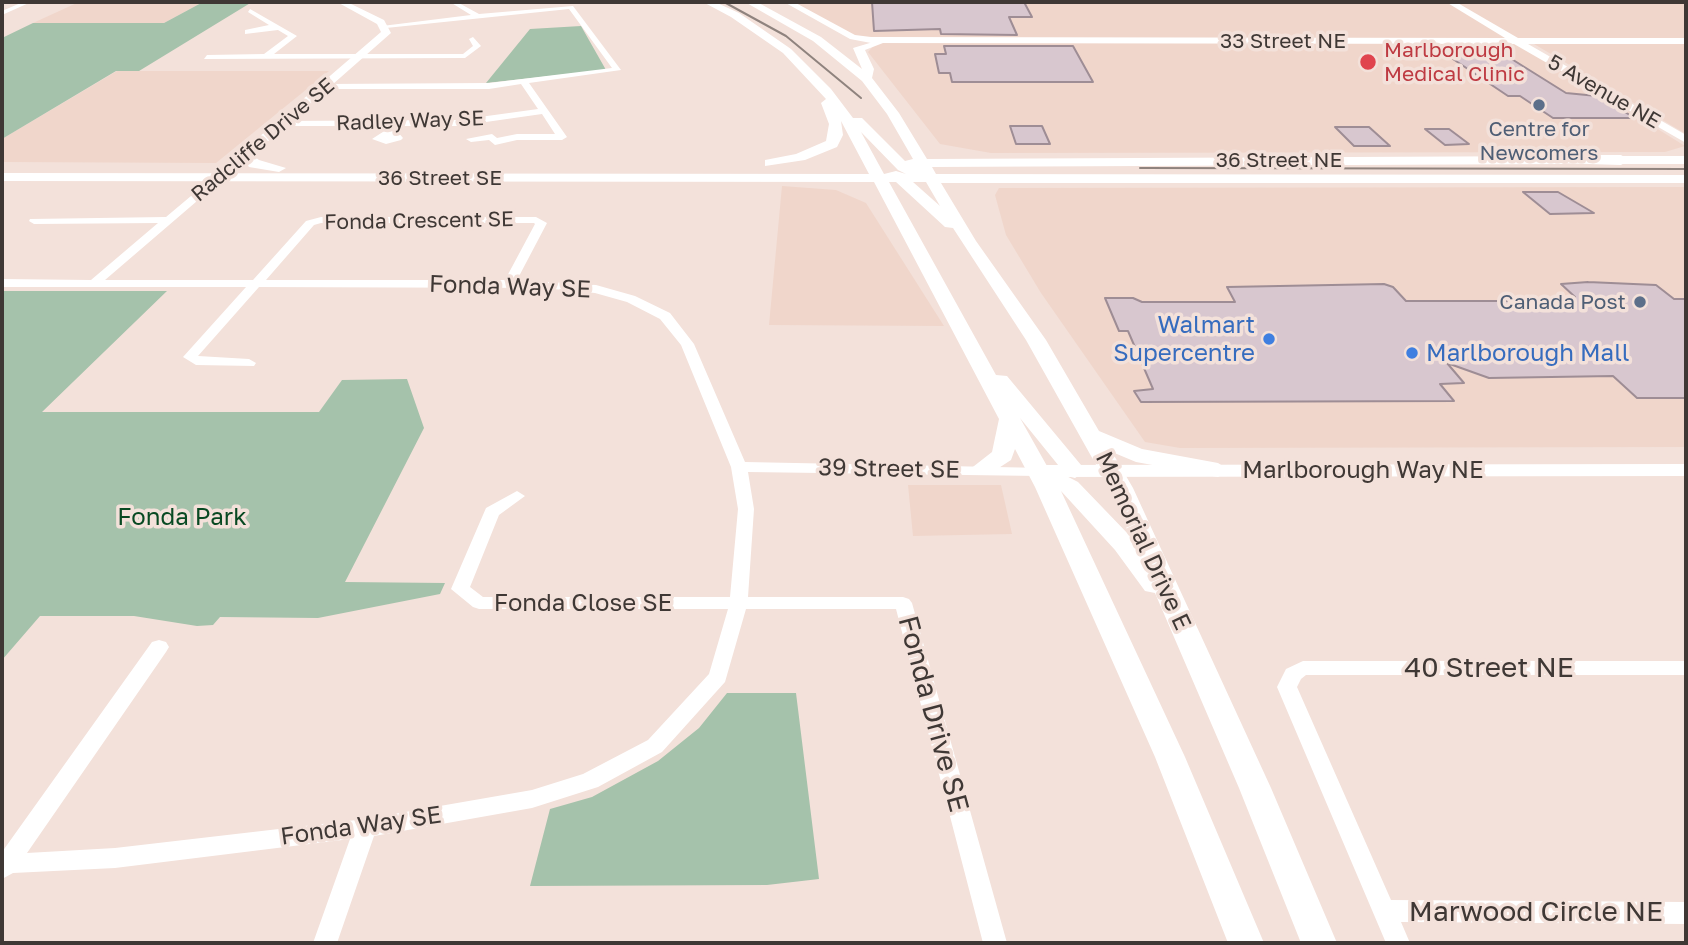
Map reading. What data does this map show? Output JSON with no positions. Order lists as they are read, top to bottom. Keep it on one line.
{"streets":{"main road":["36 Street NE","36 Street SE","Memorial Drive E"],"street":["33 Street NE","5 Avenue NE","Radley Way SE","Radcliffe Drive SE","Fonda Crescent SE","Fonda Way SE","39 Street SE","Marlborough Way NE","Fonda Close SE","40 Street NE","Fonda Drive SE","Marwood Circle NE"]},"crossings":[["33 Street NE","5 Avenue NE"],["Radley Way SE","Radcliffe Drive SE"],["Radcliffe Drive SE","36 Street SE"],["Radcliffe Drive SE","Fonda Way SE"],["36 Street NE","36 Street SE"],["36 Street NE","Memorial Drive E"],["36 Street SE","Memorial Drive E"],["Fonda Crescent SE","Fonda Way SE"],["Fonda Way SE","39 Street SE"],["Fonda Way SE","Fonda Close SE"],["Fonda Way SE","Fonda Drive SE"],["39 Street SE","Marlborough Way NE"],["Marlborough Way NE","Memorial Drive E"],["Fonda Close SE","Fonda Drive SE"],["40 Street NE","Marwood Circle NE"]],"parks":["Fonda Park"],"places":["Marlborough Medical Clinic","Centre for Newcomers","Canada Post","Walmart Supercentre","Marlborough Mall"]}
